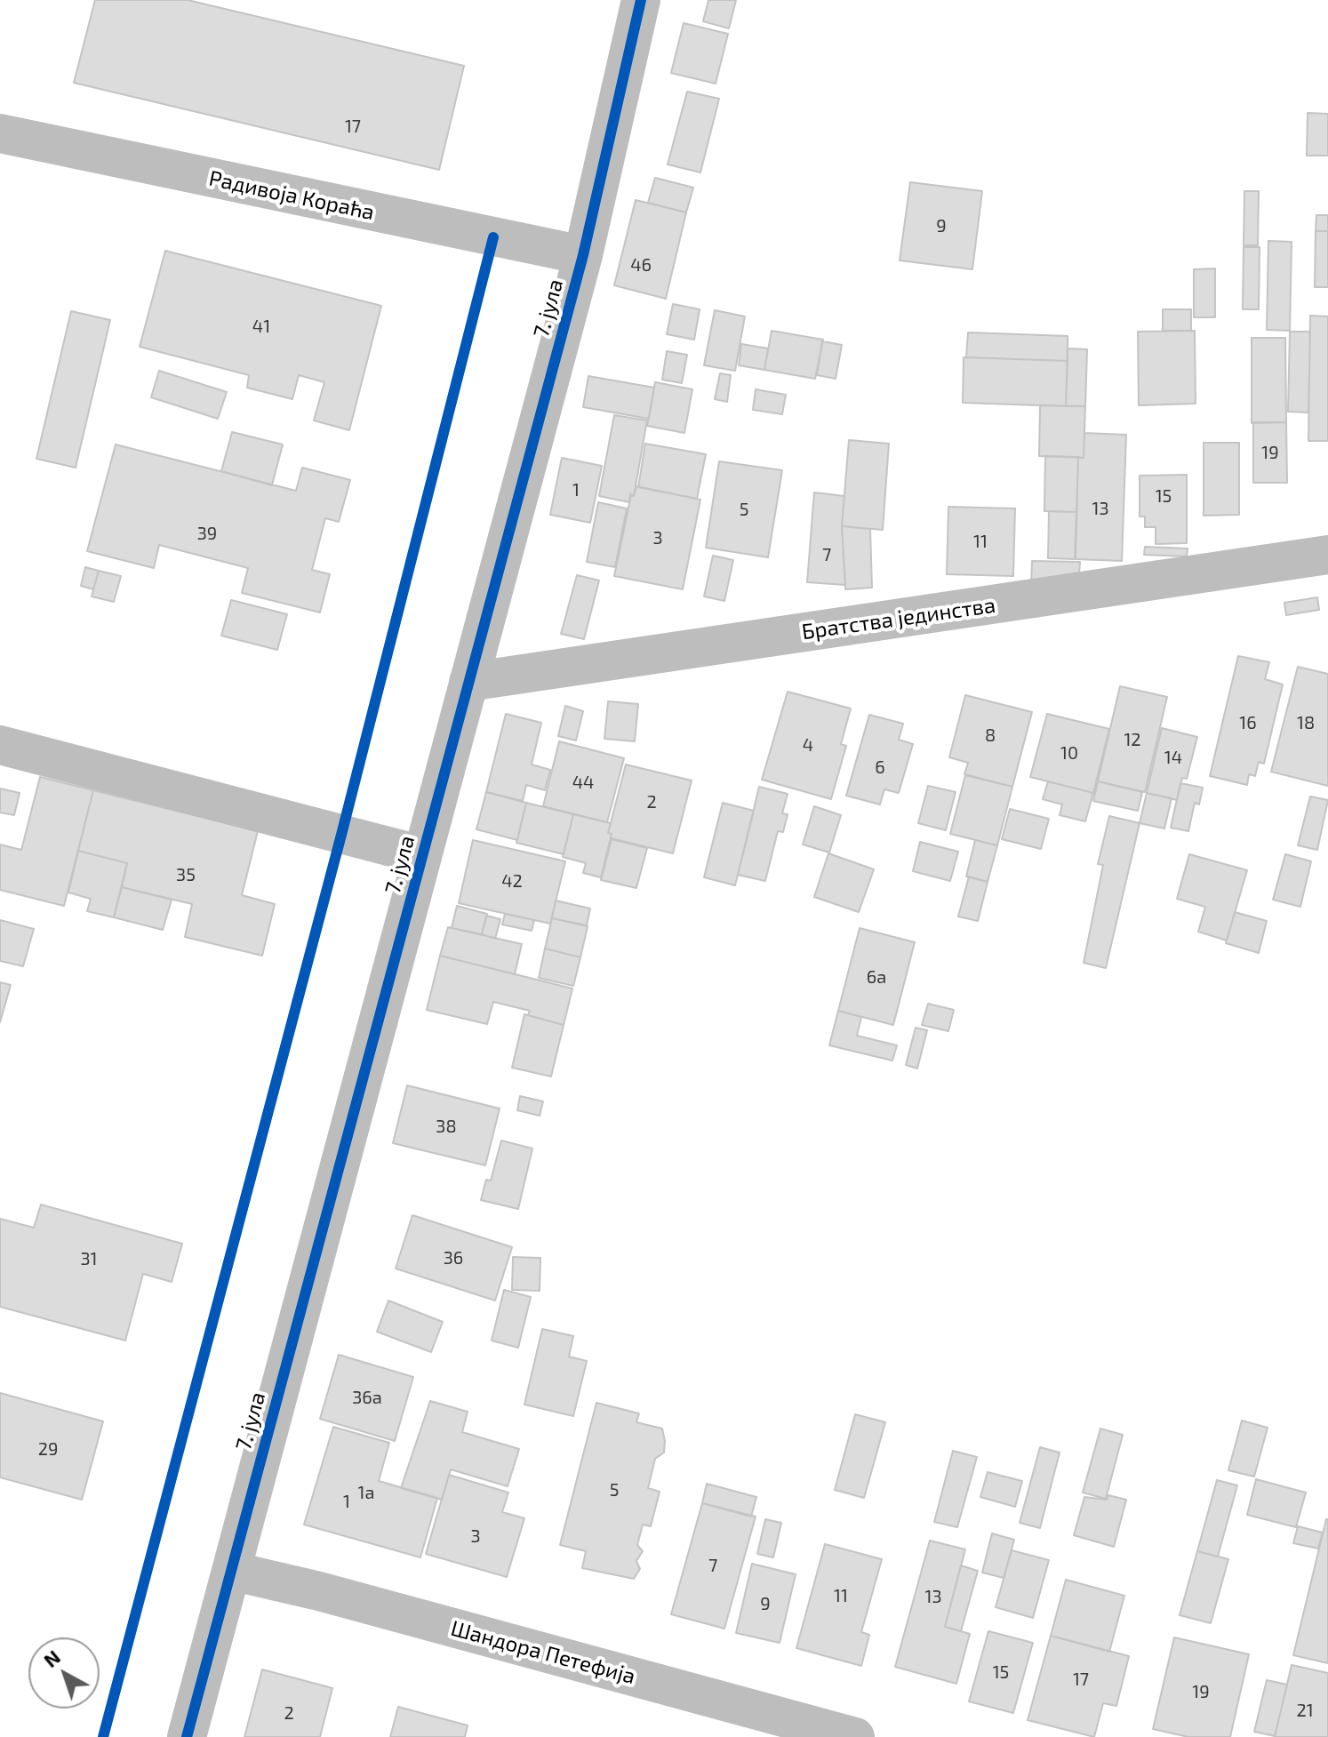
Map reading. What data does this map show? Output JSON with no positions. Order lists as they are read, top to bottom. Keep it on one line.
{"streets":{"street":["Радивоја Кораћа","7. јула","Братства јединства","Шандора Петефија"]},"crossings":[["Радивоја Кораћа","7. јула"],["7. јула","Братства јединства"],["7. јула","Шандора Петефија"]],"house_numbers":["17","9","46","41","19","1","15","13","5","39","3","11","7","16","18","8","12","4","10","14","6","44","2","35","42","6a","38","36","31","36a","29","5","1a","1","3","7","11","13","9","15","17","19","21","2"],"north":"top left"}
